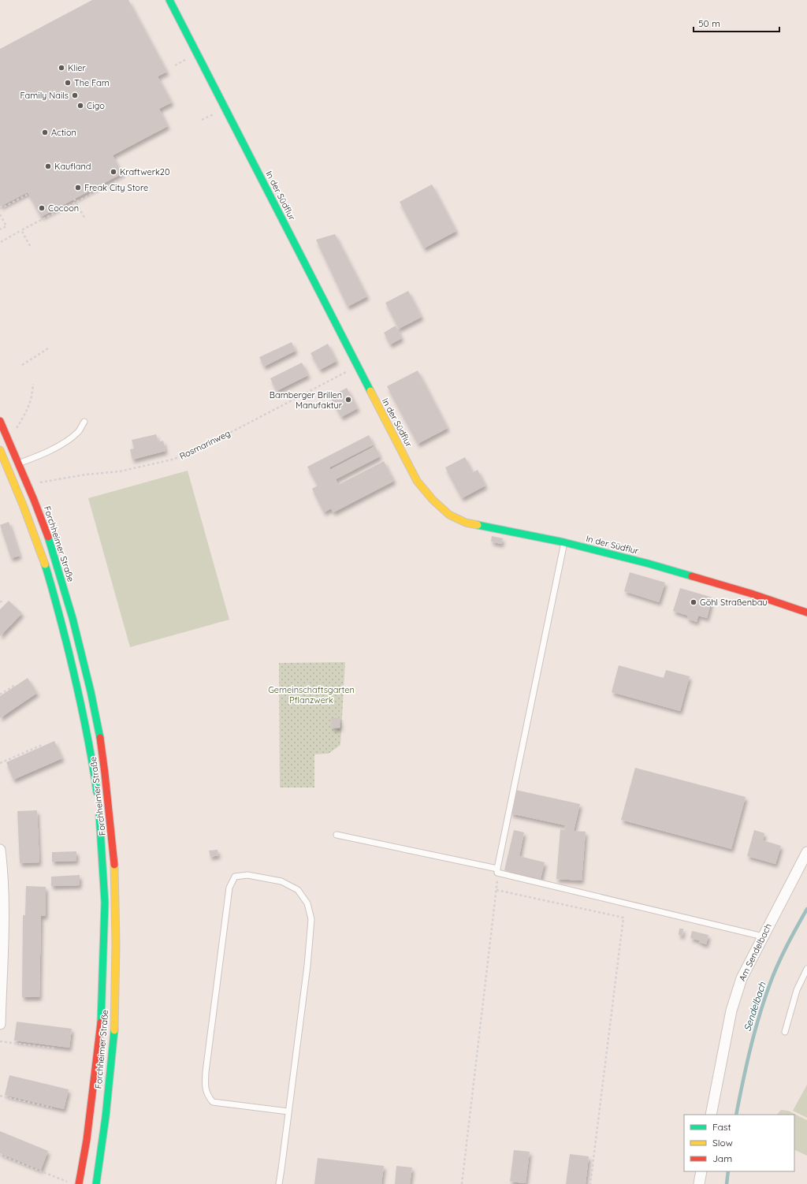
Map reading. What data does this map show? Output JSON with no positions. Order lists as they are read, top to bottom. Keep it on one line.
{"streets":{"street":["In der Südflur","Forchheimer Straße","Am Sendelbach"],"path":["Rosmarinweg"]},"crossings":[["In der Südflur","Rosmarinweg"]],"water":["Sendelbach"],"parks":["Gemeinschaftsgarten Pflanzwerk"],"places":["Klier","The Fam","Family Nails","Cigo","Action","Kaufland","Kraftwerk20","Freak City Store","Cocoon","Bamberger Brillen Manufaktur","Göhl Straßenbau"],"legend":["Fast","Slow","Jam"],"scale_bar":"50 m"}
